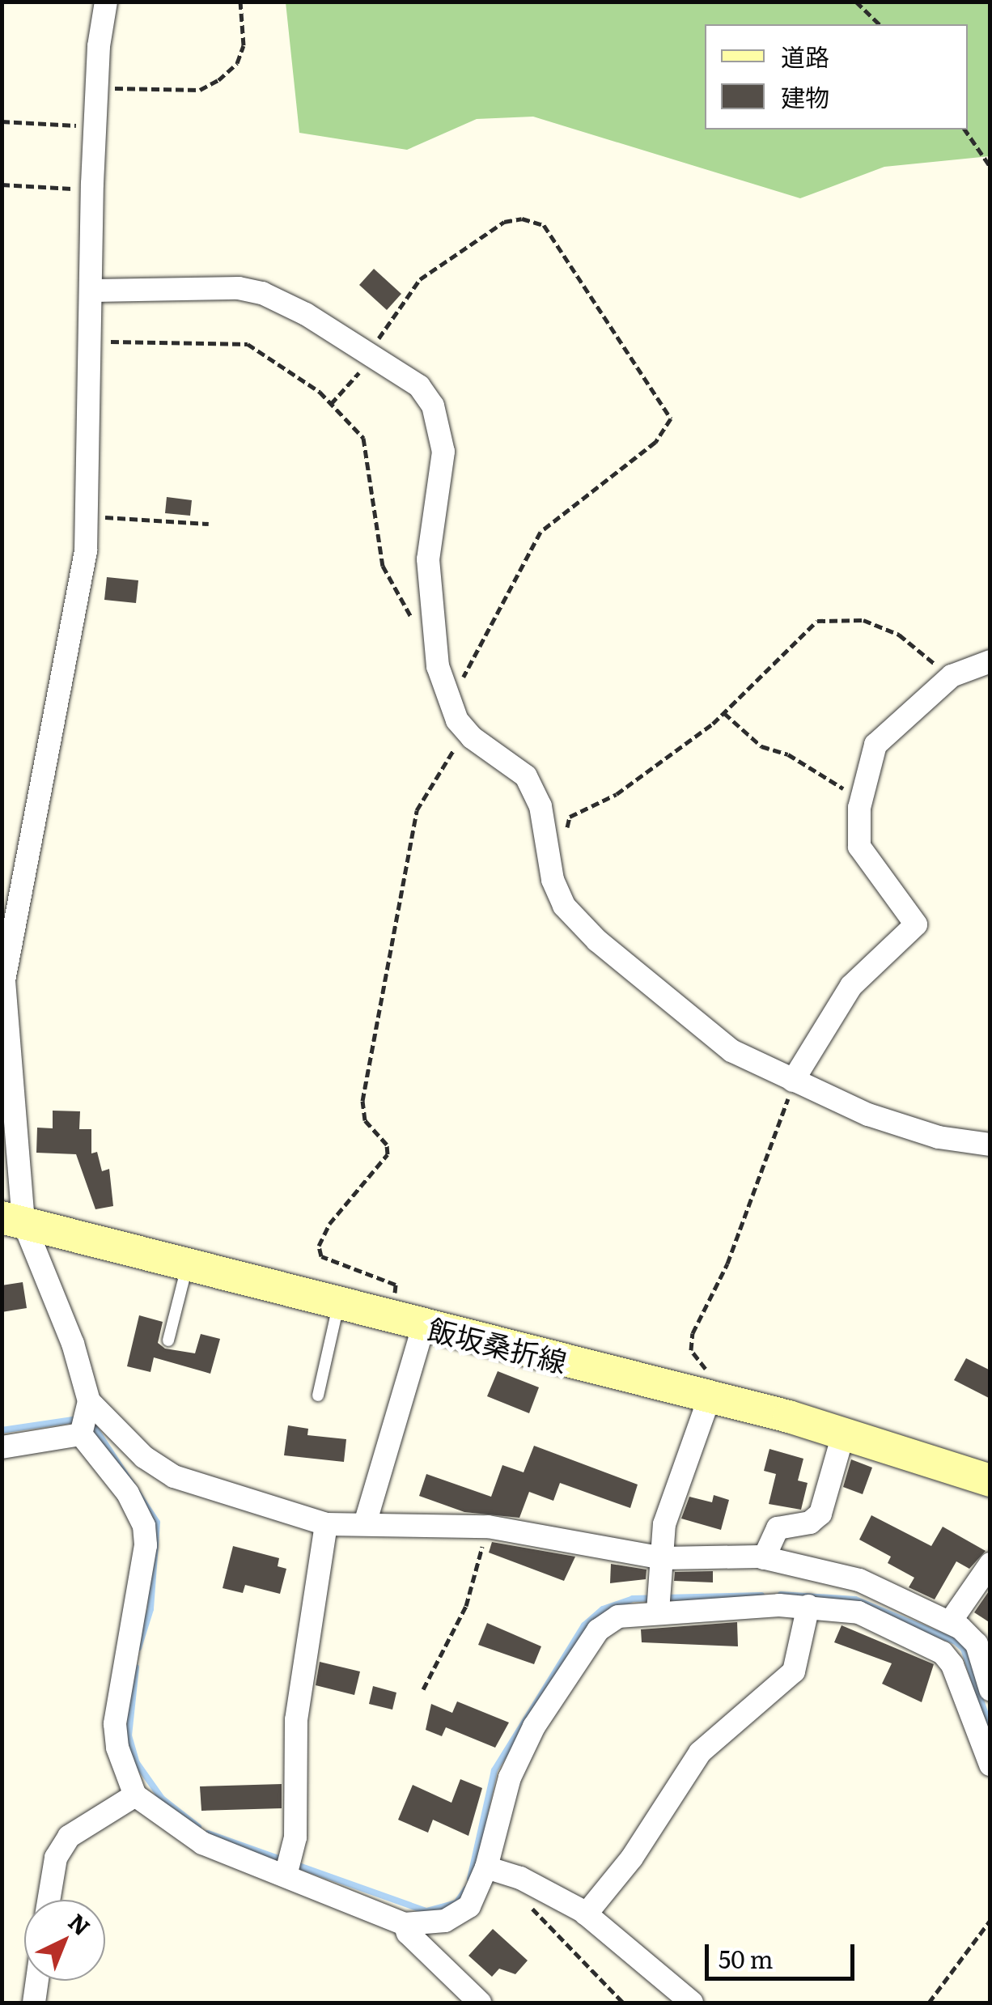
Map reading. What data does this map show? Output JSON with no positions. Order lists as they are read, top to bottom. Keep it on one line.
{"streets":{"main road":["飯坂桑折線"]},"legend":["道路","建物"],"scale_bar":"50 m","north":"top right"}
